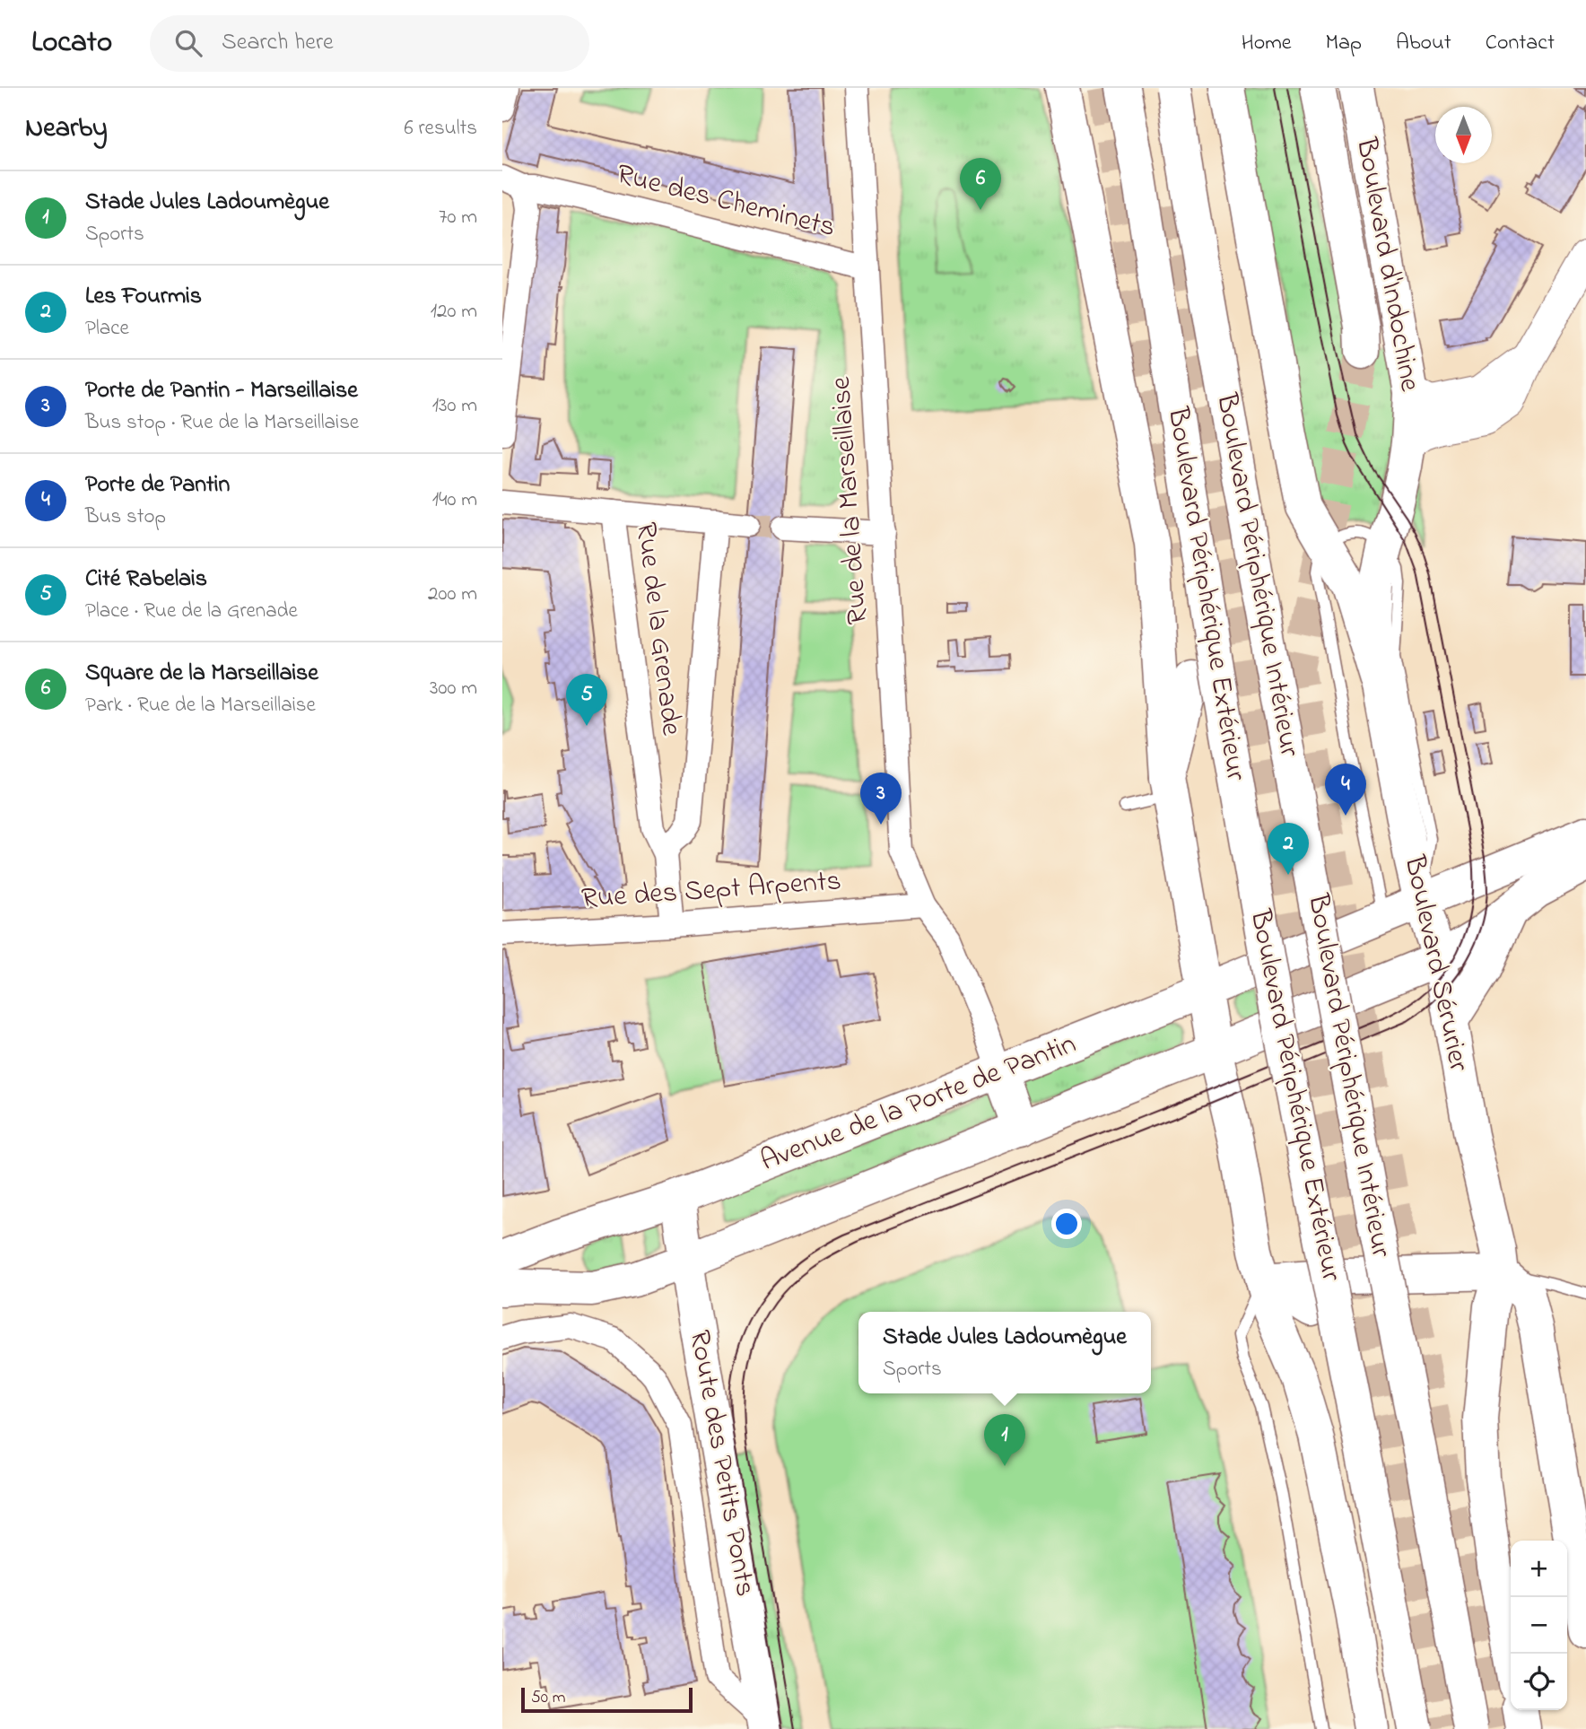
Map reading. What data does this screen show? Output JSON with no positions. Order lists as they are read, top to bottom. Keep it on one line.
{"streets":{"main road":["Boulevard d'Indochine","Boulevard Périphérique Intérieur","Boulevard Périphérique Extérieur","Boulevard Sérurier","Avenue de la Porte de Pantin","Route des Petits Ponts"],"street":["Rue des Cheminets","Rue de la Marseillaise","Rue de la Grenade","Rue des Sept Arpents"]},"crossings":[["Rue des Cheminets","Rue de la Marseillaise"],["Boulevard d'Indochine","Boulevard Sérurier"],["Rue de la Marseillaise","Rue des Sept Arpents"],["Rue de la Marseillaise","Avenue de la Porte de Pantin"],["Rue de la Grenade","Rue des Sept Arpents"],["Boulevard Sérurier","Avenue de la Porte de Pantin"],["Avenue de la Porte de Pantin","Route des Petits Ponts"]],"scale_bar":"50 m","north":"bottom","page":{"header":"Locato","search":"Search here","nav":["Home","Map","About","Contact"],"heading":["Nearby","6 results"],"pins":["6","5","4","3","2","1"],"list":[{"mark":"1","name":"Stade Jules Ladoumègue","note":"Sports","value":"70 m"},{"mark":"2","name":"Les Fourmis","note":"Place","value":"120 m"},{"mark":"3","name":"Porte de Pantin - Marseillaise","note":"Bus stop · Rue de la Marseillaise","value":"130 m"},{"mark":"4","name":"Porte de Pantin","note":"Bus stop","value":"140 m"},{"mark":"5","name":"Cité Rabelais","note":"Place · Rue de la Grenade","value":"200 m"},{"mark":"6","name":"Square de la Marseillaise","note":"Park · Rue de la Marseillaise","value":"300 m"}],"popup":["Stade Jules Ladoumègue","Sports"],"map_buttons":["+","−"],"scale":"50 m"}}
